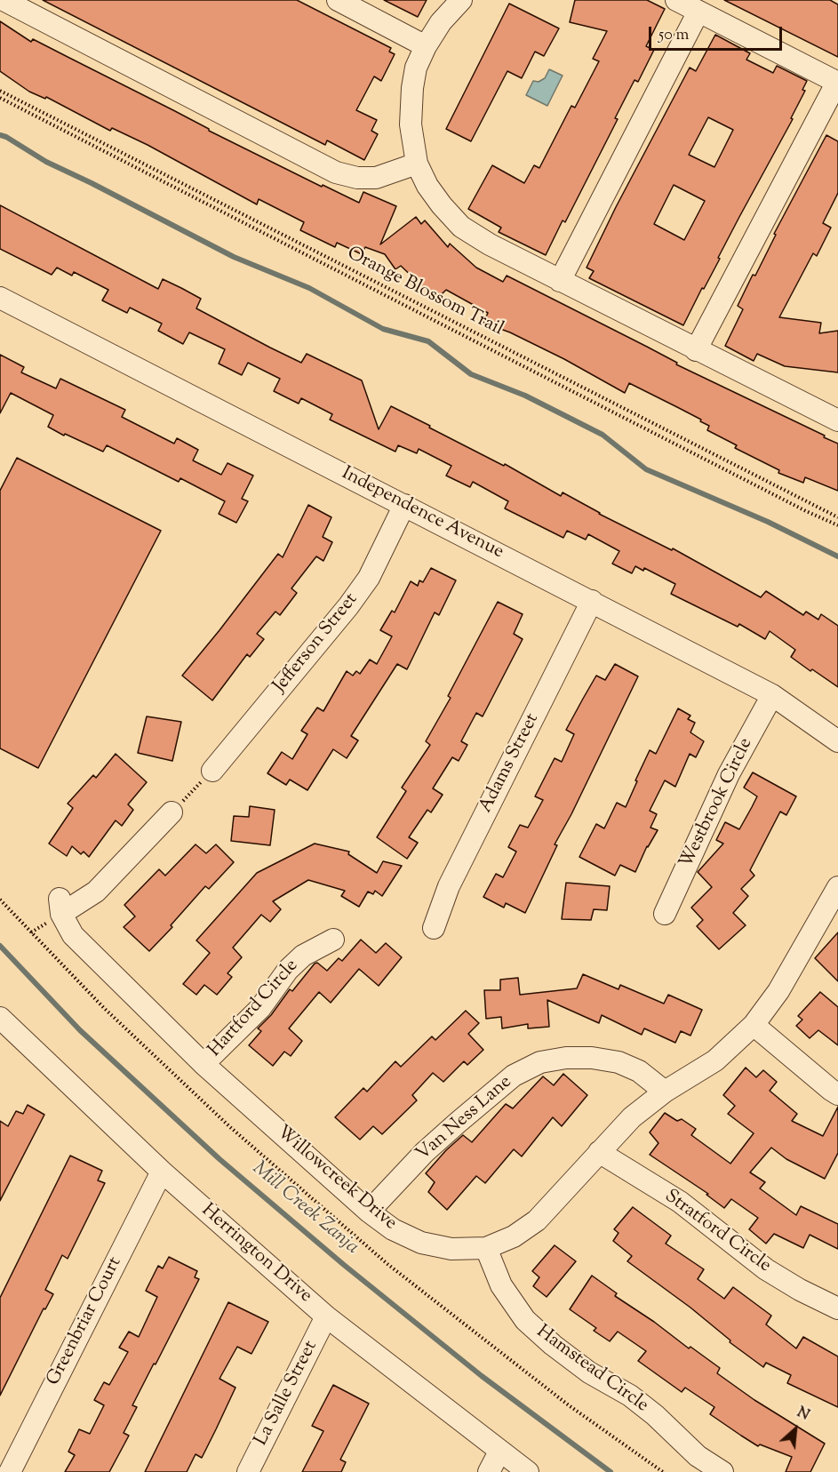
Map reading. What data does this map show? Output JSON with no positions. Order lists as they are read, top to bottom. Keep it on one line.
{"streets":{"street":["Independence Avenue","Jefferson Street","Adams Street","Westbrook Circle","Hartford Circle","Van Ness Lane","Willowcreek Drive","Stratford Circle","Herrington Drive","Greenbriar Court","Hamstead Circle","La Salle Street"],"path":["Orange Blossom Trail"]},"crossings":[["Independence Avenue","Jefferson Street"],["Independence Avenue","Adams Street"],["Independence Avenue","Westbrook Circle"],["Hartford Circle","Willowcreek Drive"],["Van Ness Lane","Willowcreek Drive"],["Willowcreek Drive","Stratford Circle"],["Willowcreek Drive","Hamstead Circle"],["Herrington Drive","Greenbriar Court"],["Herrington Drive","La Salle Street"]],"water":["Mill Creek Zanja"],"scale_bar":"50 m","north":"top right"}
